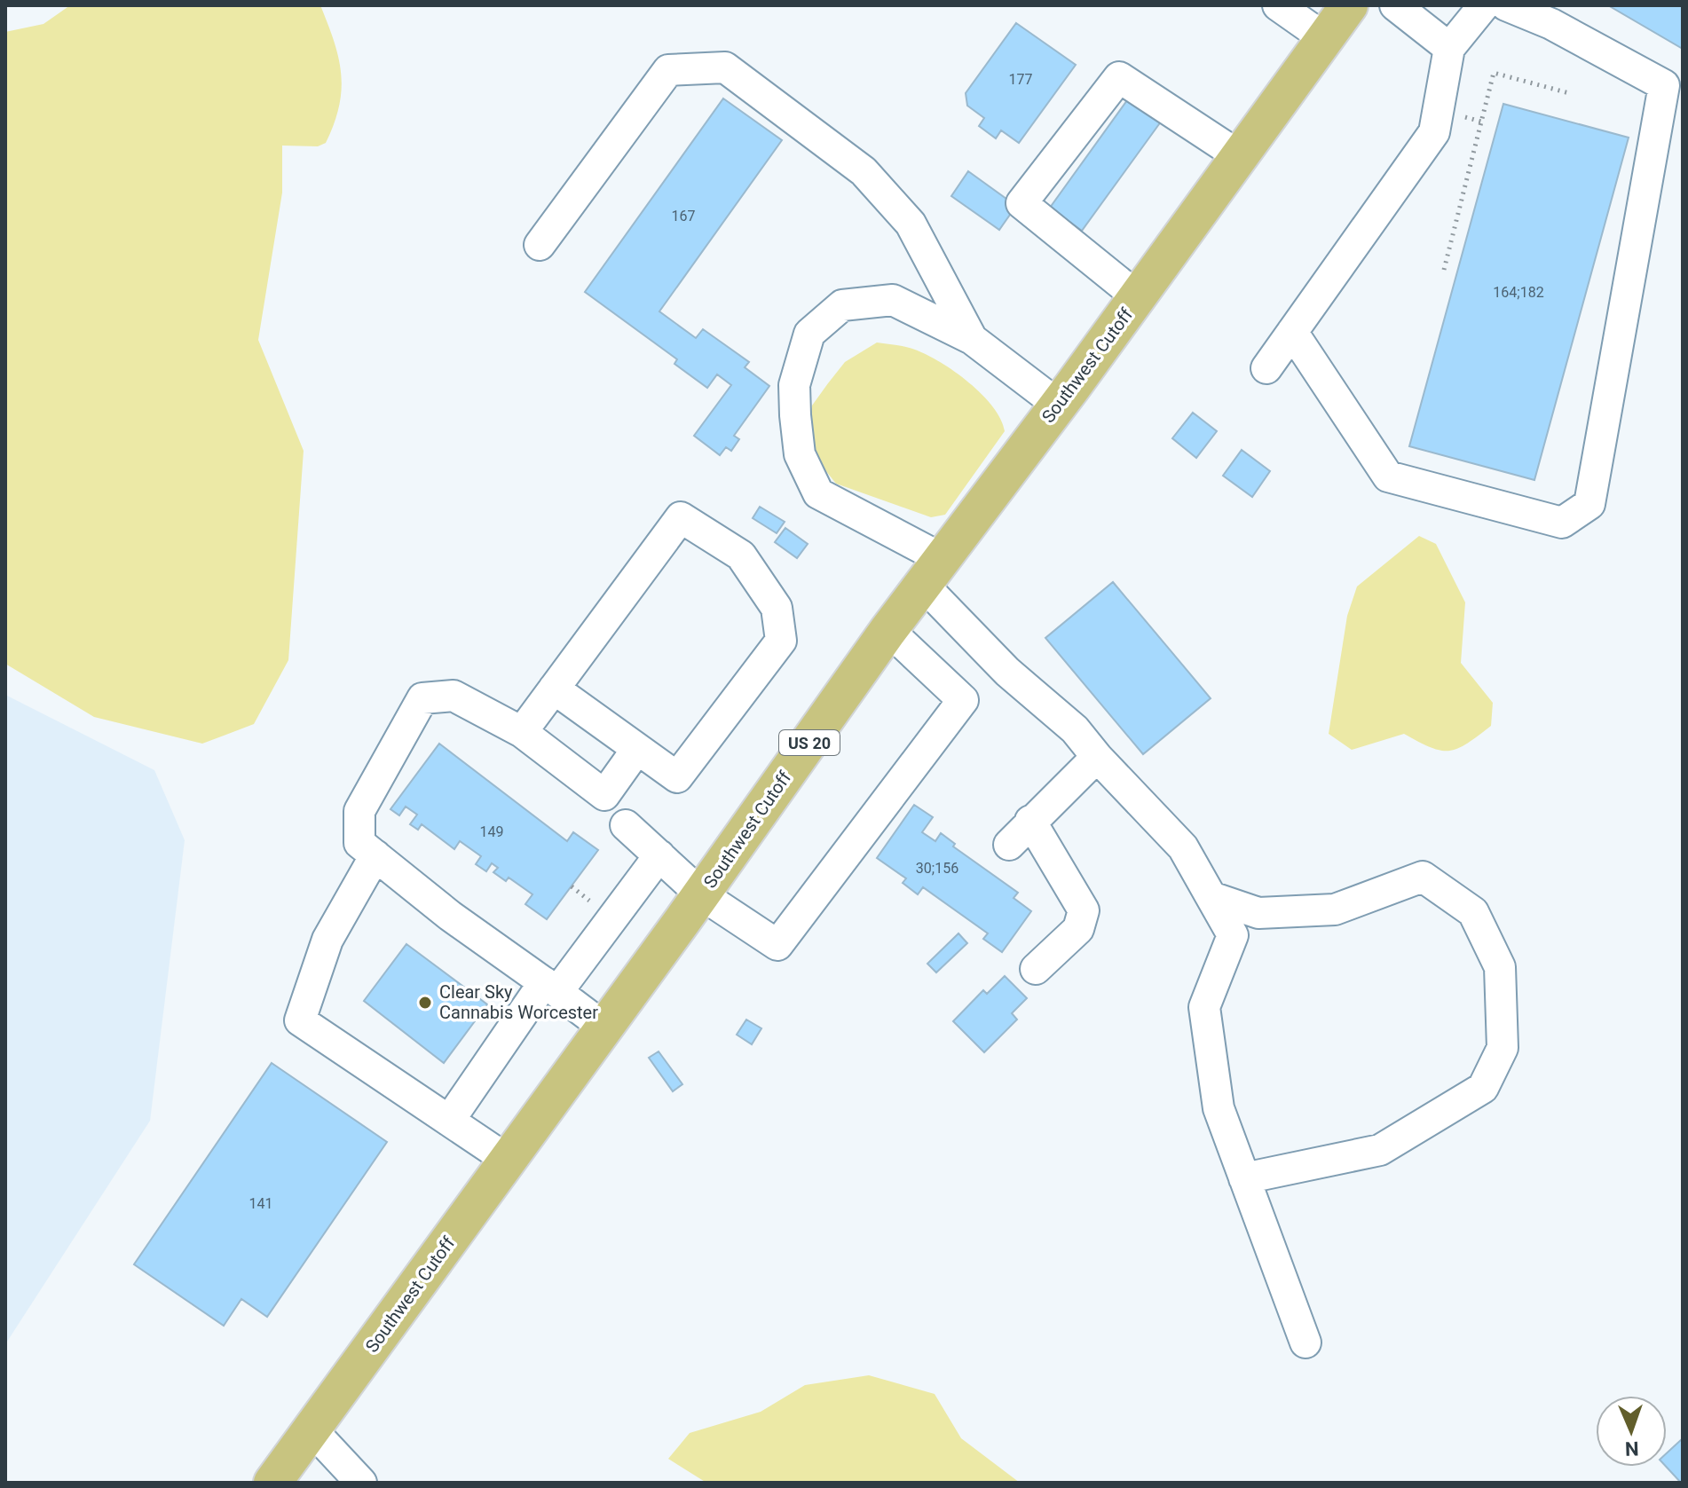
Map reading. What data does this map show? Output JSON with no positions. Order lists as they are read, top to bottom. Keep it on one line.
{"streets":{"main road":["Southwest Cutoff","US 20"]},"places":["Clear Sky Cannabis Worcester"],"house_numbers":["177","167","164;182","149","30;156","141"],"north":"bottom"}
